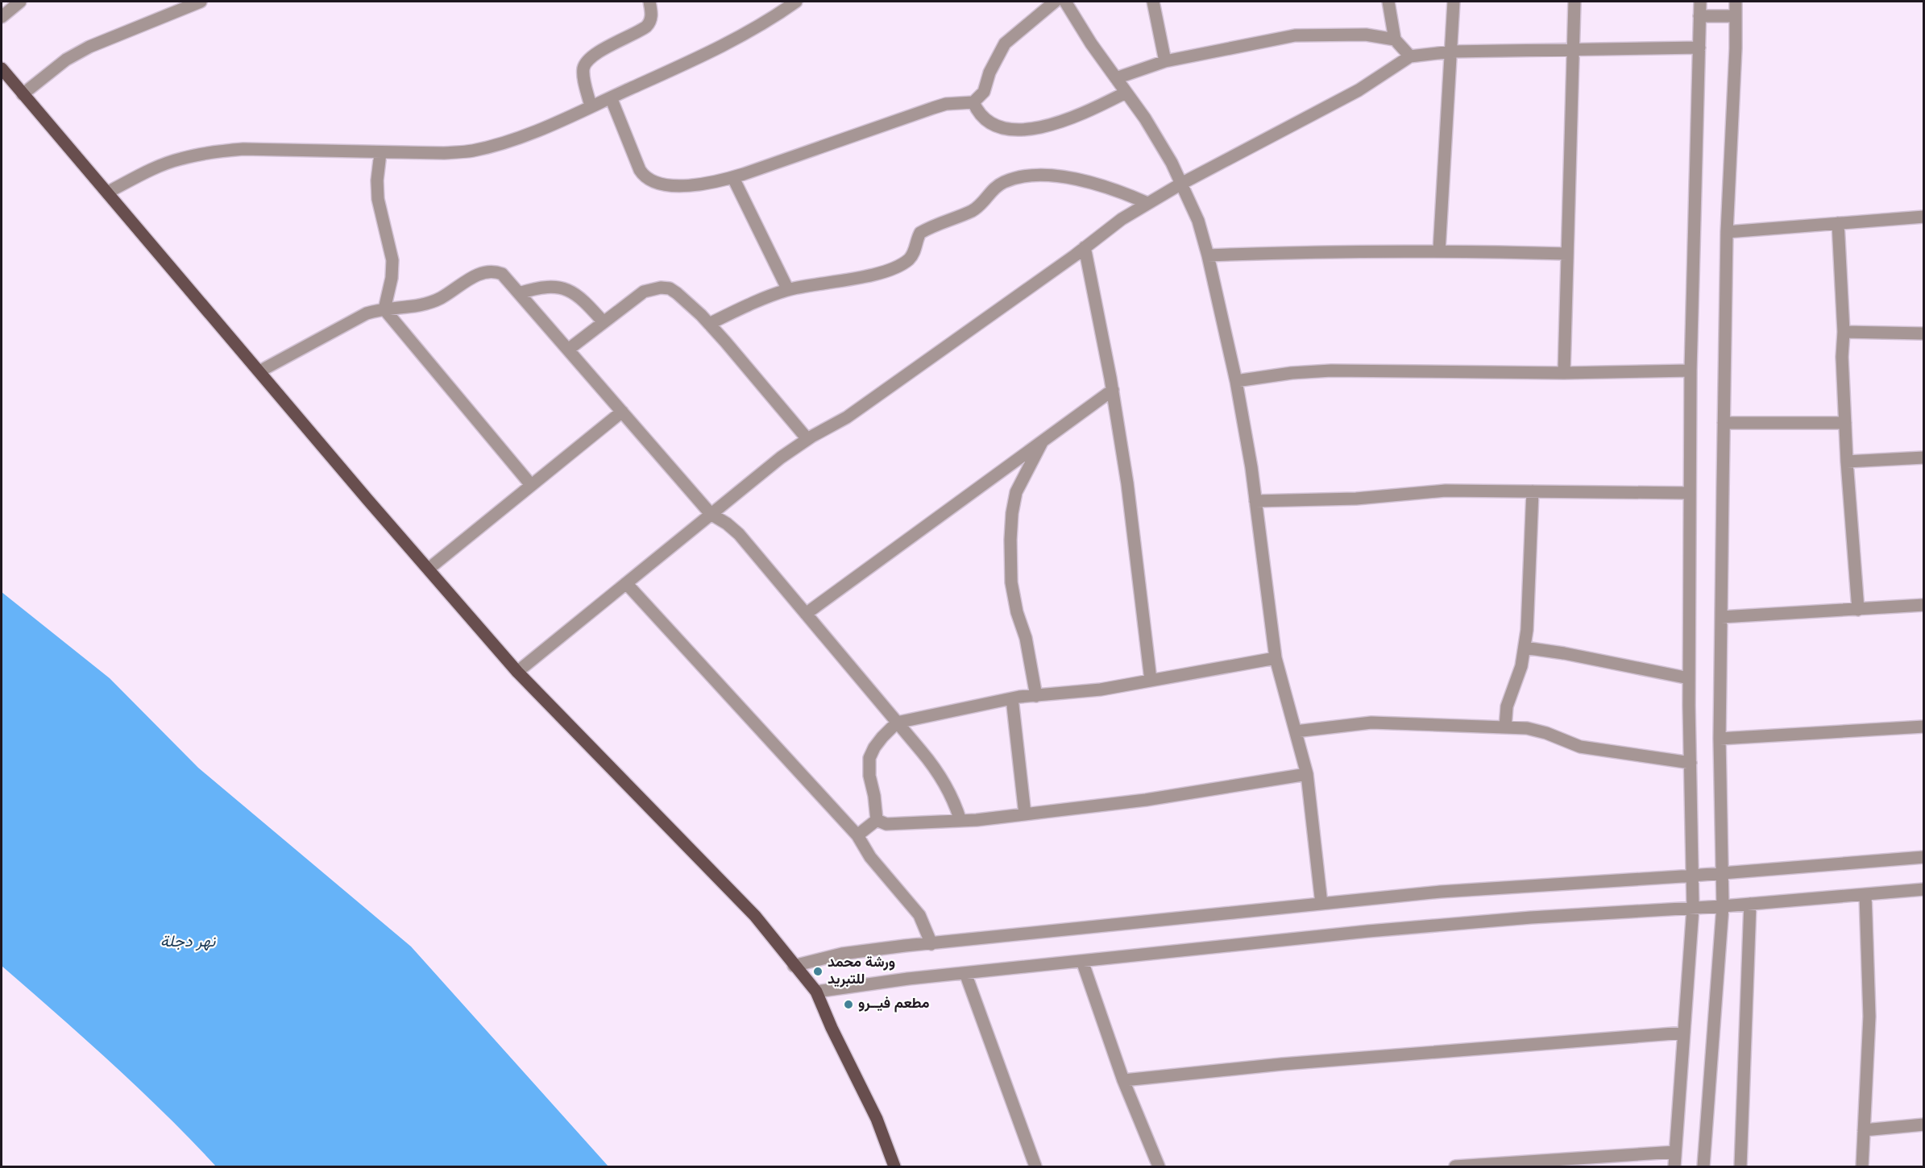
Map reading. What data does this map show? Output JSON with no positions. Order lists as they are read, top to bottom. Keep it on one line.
{"water":["نهر دجلة"],"places":["ورشة محمد للتبريد","مطعم فيــرو"]}
